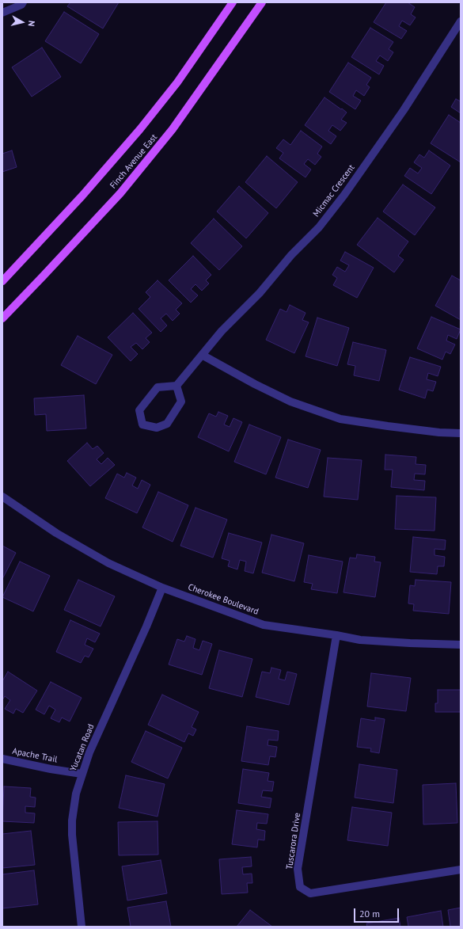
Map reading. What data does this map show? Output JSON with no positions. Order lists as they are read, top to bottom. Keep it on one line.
{"streets":{"main road":["Finch Avenue East"],"street":["Micmac Crescent","Cherokee Boulevard","Yucatan Road","Apache Trail","Tuscarora Drive"]},"crossings":[["Cherokee Boulevard","Yucatan Road"],["Cherokee Boulevard","Tuscarora Drive"],["Yucatan Road","Apache Trail"]],"scale_bar":"20 m","north":"right"}
